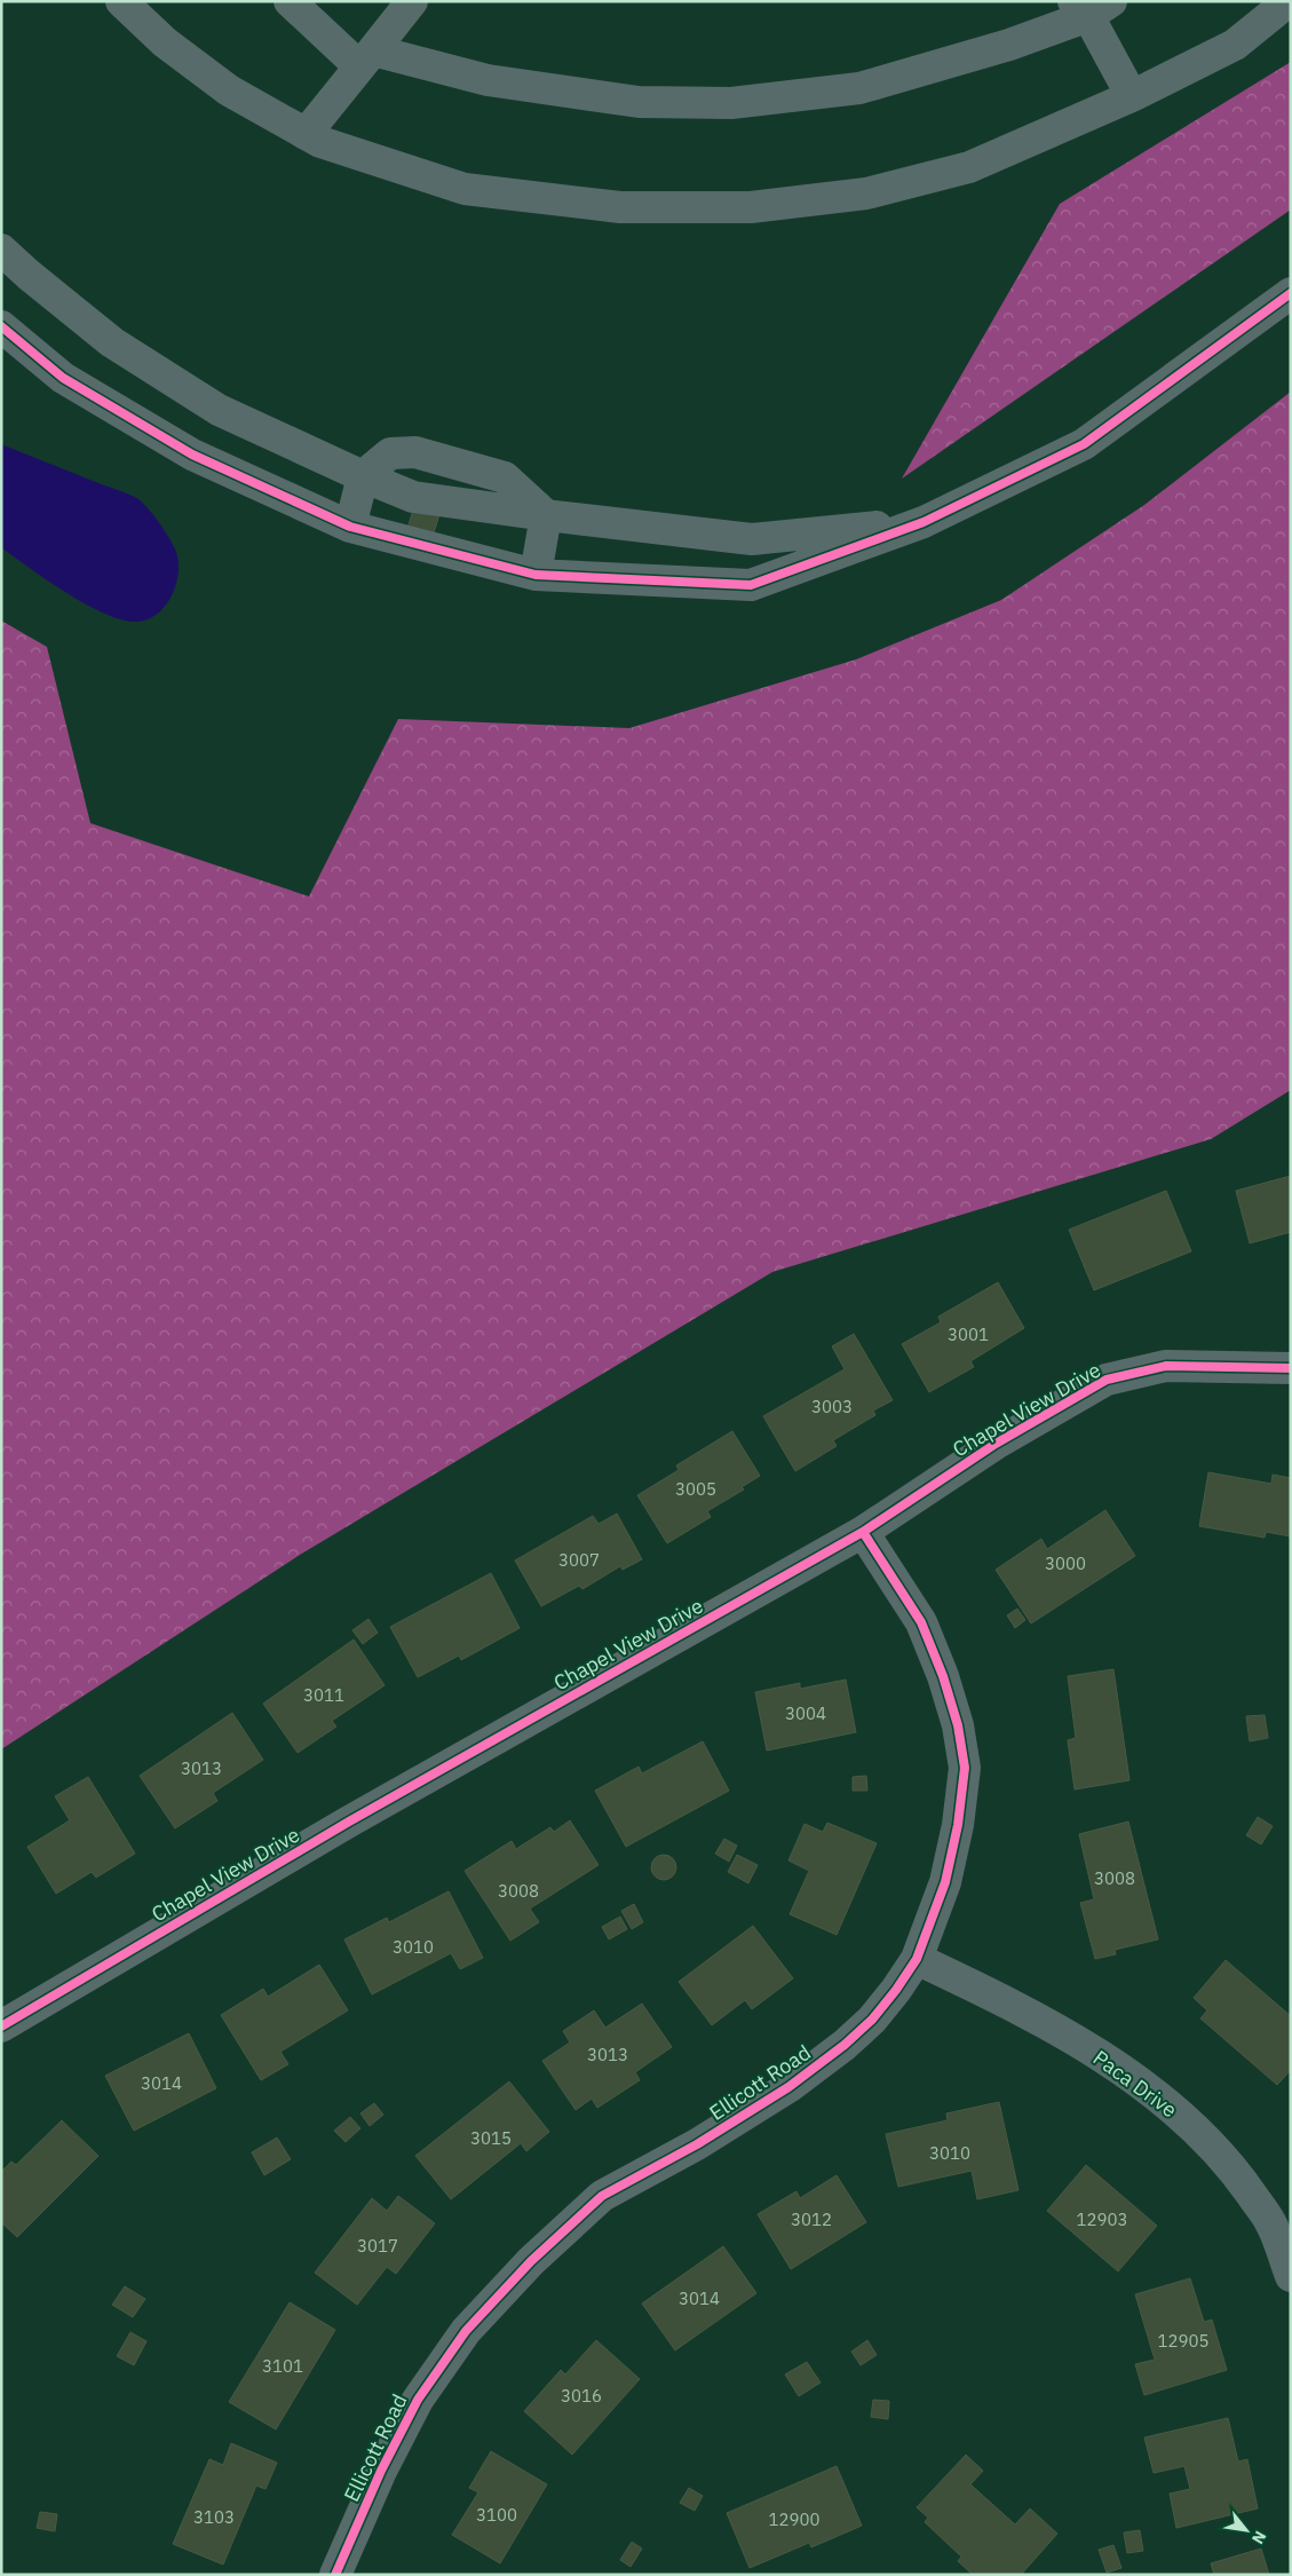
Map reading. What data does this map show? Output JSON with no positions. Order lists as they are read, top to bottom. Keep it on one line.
{"streets":{"street":["Chapel View Drive","Ellicott Road","Paca Drive"]},"crossings":[["Chapel View Drive","Ellicott Road"],["Ellicott Road","Paca Drive"]],"house_numbers":["3001","3003","3005","3007","3000","3011","3004","3013","3008","3008","3010","3013","3014","3015","3010","3012","12903","3017","3014","12905","3101","3016","3100","3103","12900"],"north":"bottom right"}
